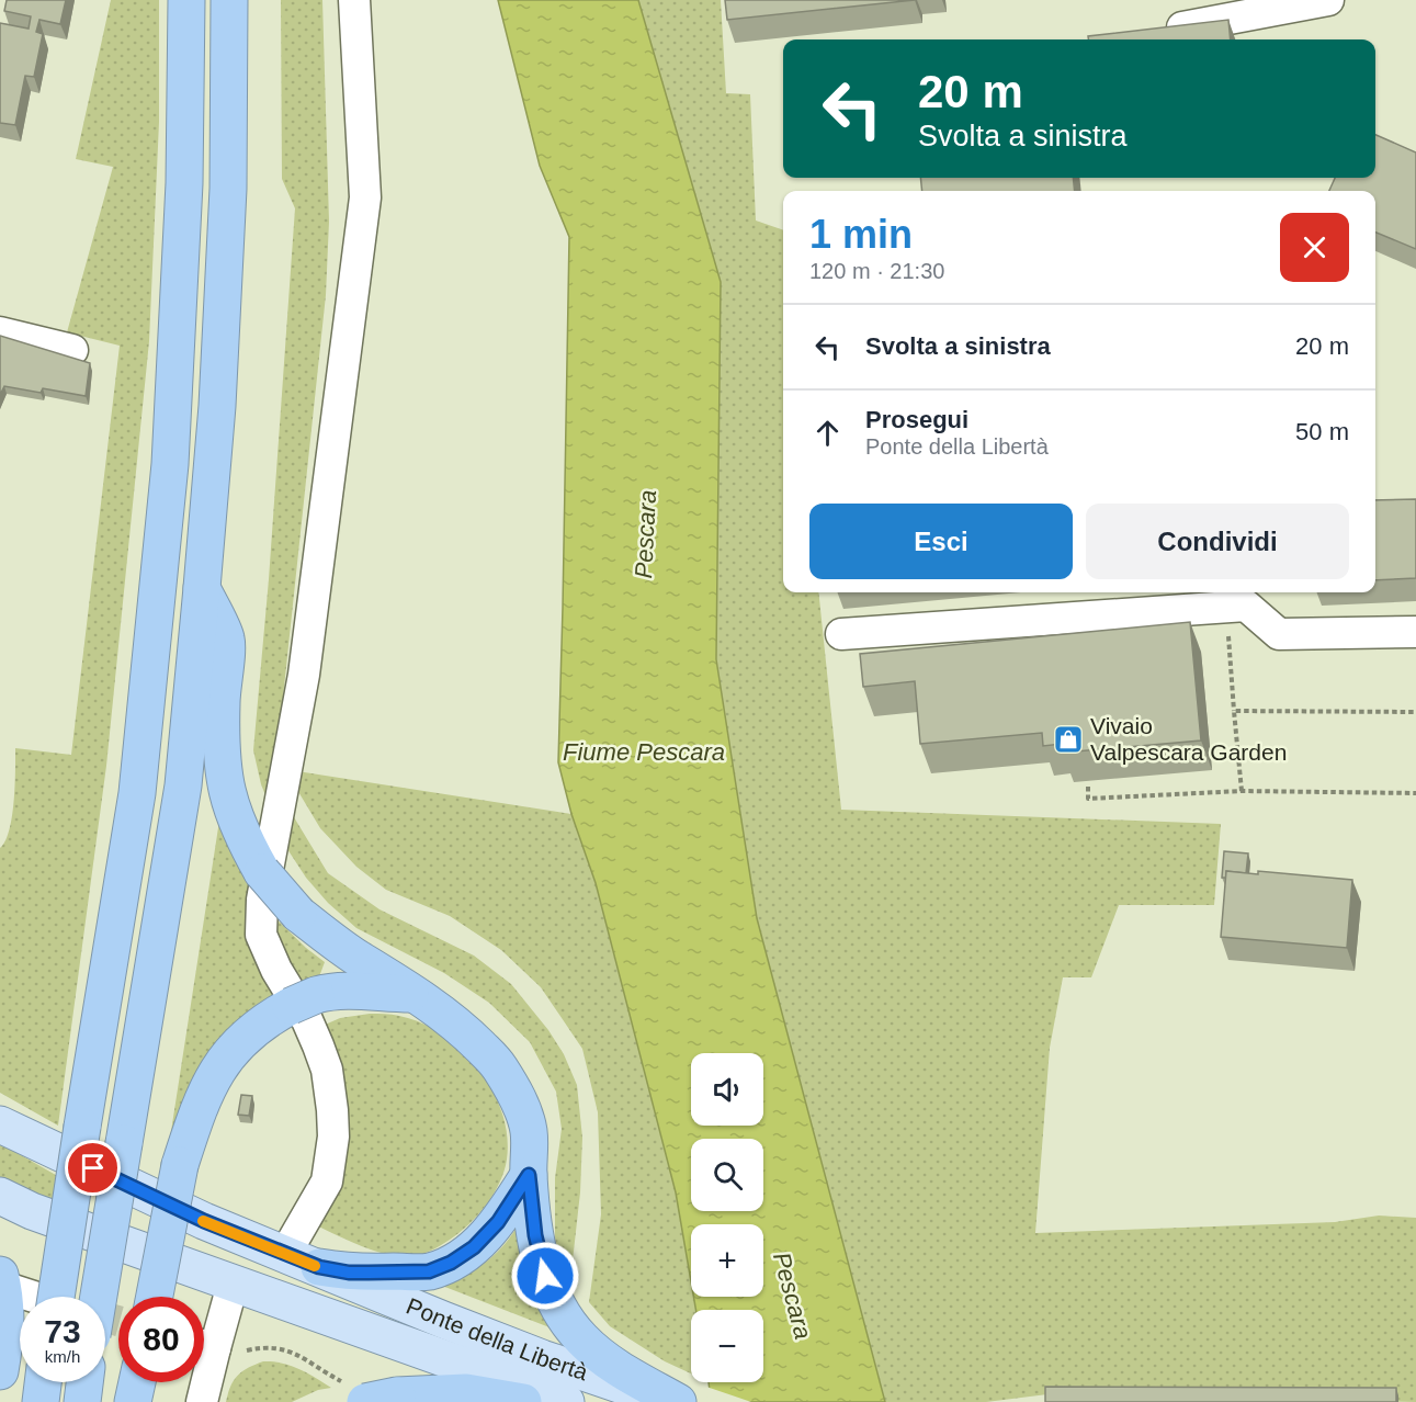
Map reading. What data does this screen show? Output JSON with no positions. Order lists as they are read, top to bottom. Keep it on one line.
{"streets":{"main road":["Ponte della Libertà"]},"water":["Pescara","Fiume Pescara"],"places":{"shop":["Vivaio Valpescara Garden"]},"page":{"turn":["20 m","Svolta a sinistra"],"heading":["1 min","120 m · 21:30"],"list":[{"name":"Svolta a sinistra","value":"20 m"},{"name":"Prosegui","note":"Ponte della Libertà","value":"50 m"}],"buttons":["Esci","Condividi"],"map_buttons":["+","−"],"speed":"73 km/h","limit":"80"}}
